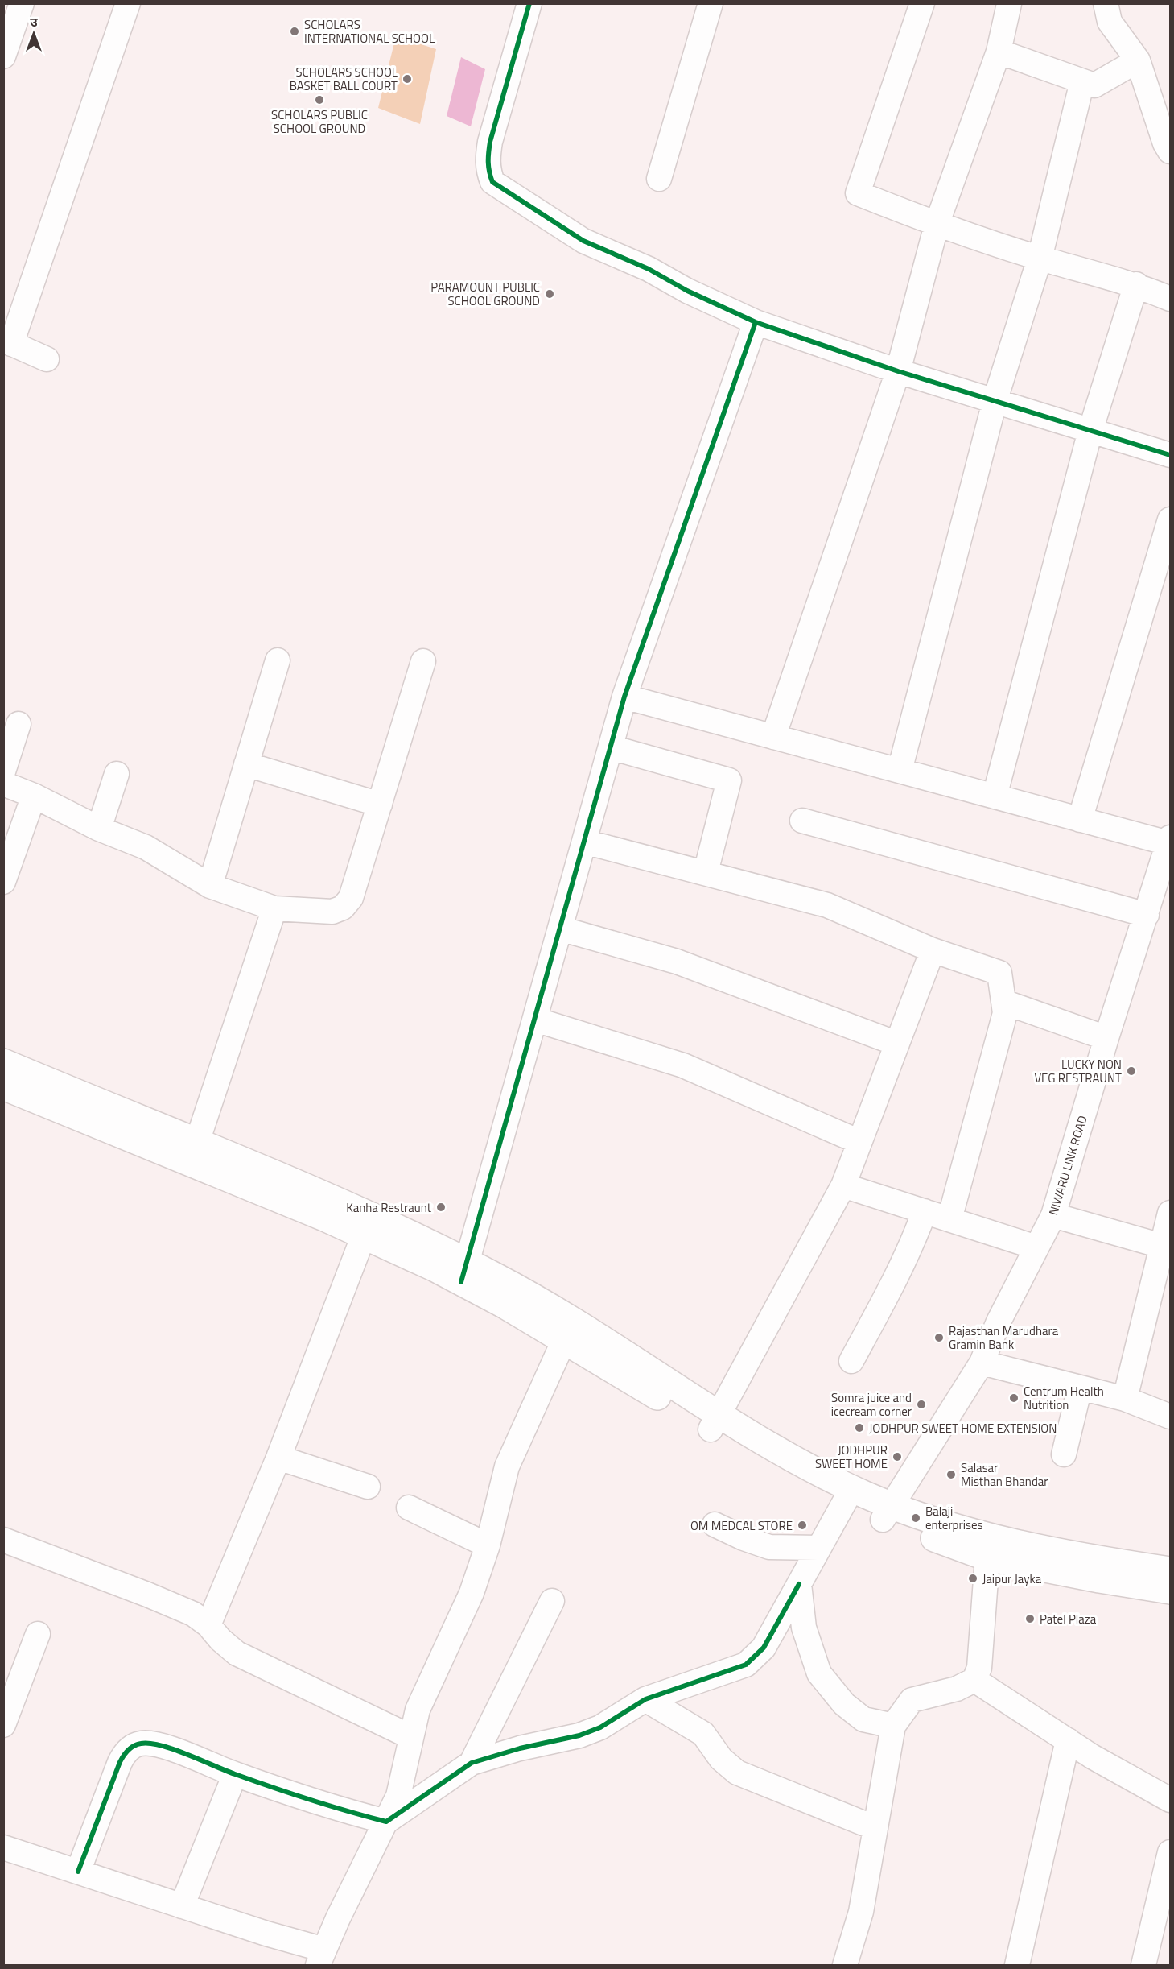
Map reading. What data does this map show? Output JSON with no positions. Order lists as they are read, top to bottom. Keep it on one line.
{"streets":{"street":["NIWARU LINK ROAD"]},"places":["SCHOLARS INTERNATIONAL SCHOOL","SCHOLARS SCHOOL BASKET BALL COURT","SCHOLARS PUBLIC SCHOOL GROUND","PARAMOUNT PUBLIC SCHOOL GROUND","LUCKY NON VEG RESTRAUNT","Kanha Restraunt","Rajasthan Marudhara Gramin Bank","Centrum Health Nutrition","Somra juice and icecream corner","JODHPUR SWEET HOME EXTENSION","JODHPUR SWEET HOME","Salasar Misthan Bhandar","Balaji enterprises","OM MEDCAL STORE","Jaipur Jayka","Patel Plaza"],"north":"top"}
